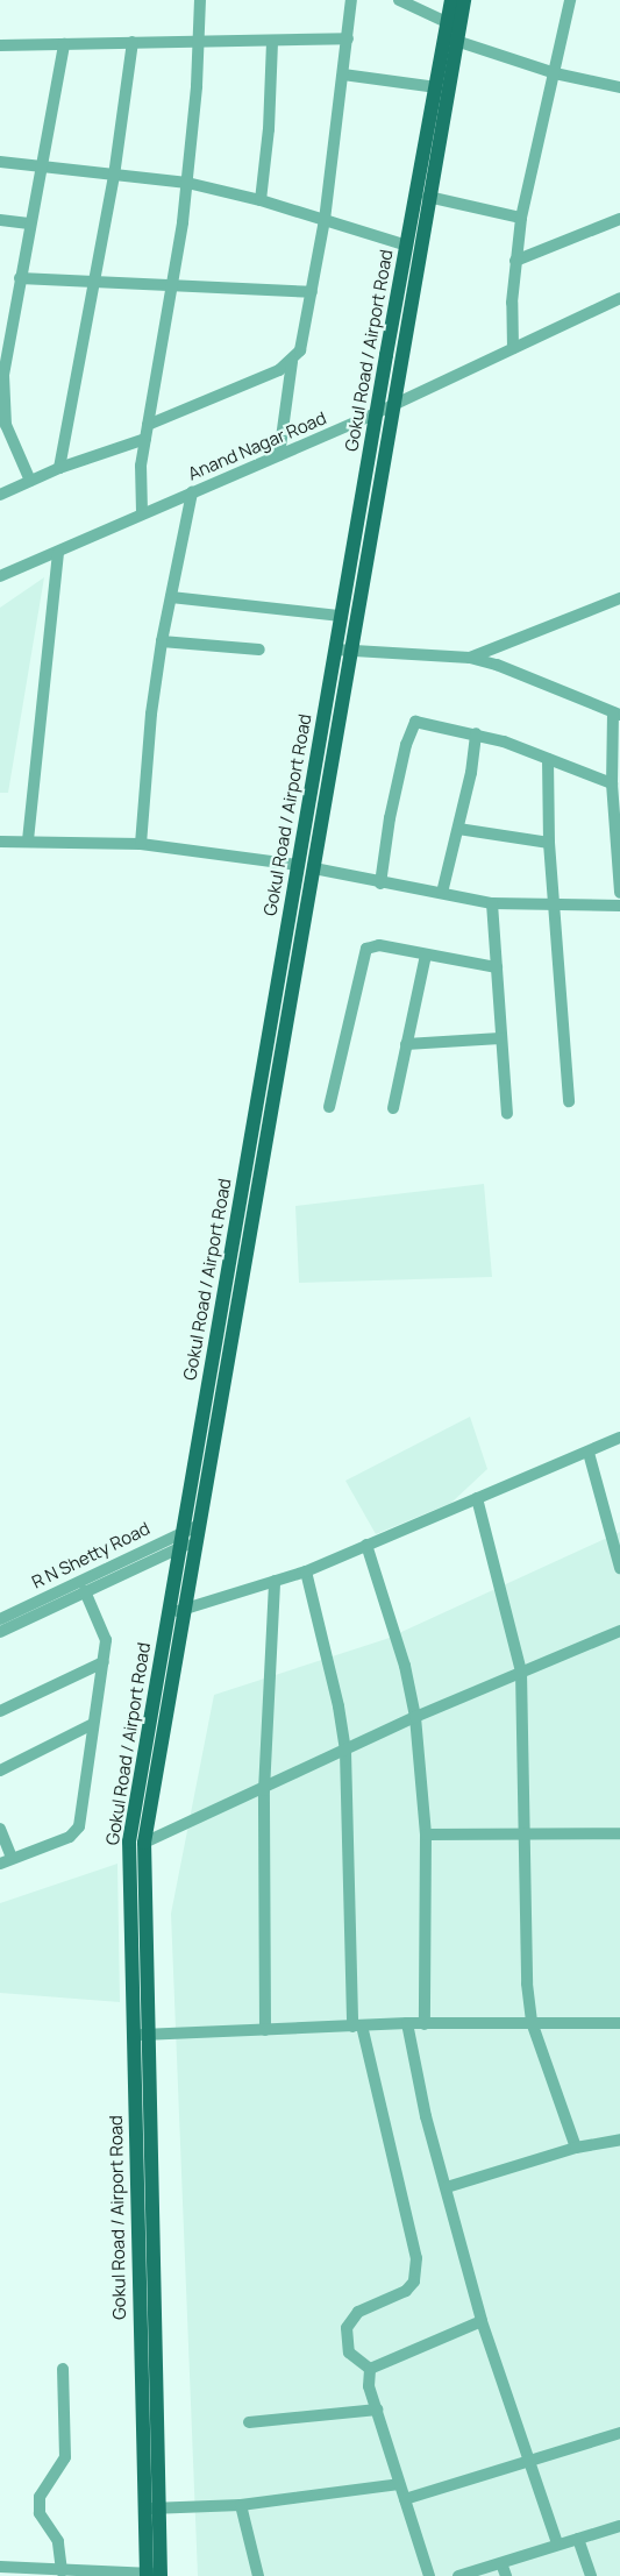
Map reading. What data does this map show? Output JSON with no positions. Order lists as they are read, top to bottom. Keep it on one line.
{"streets":{"main road":["Gokul Road / Airport Road"],"street":["Anand Nagar Road","R N Shetty Road"]},"crossings":[["Gokul Road / Airport Road","Anand Nagar Road"],["Gokul Road / Airport Road","R N Shetty Road"]]}
